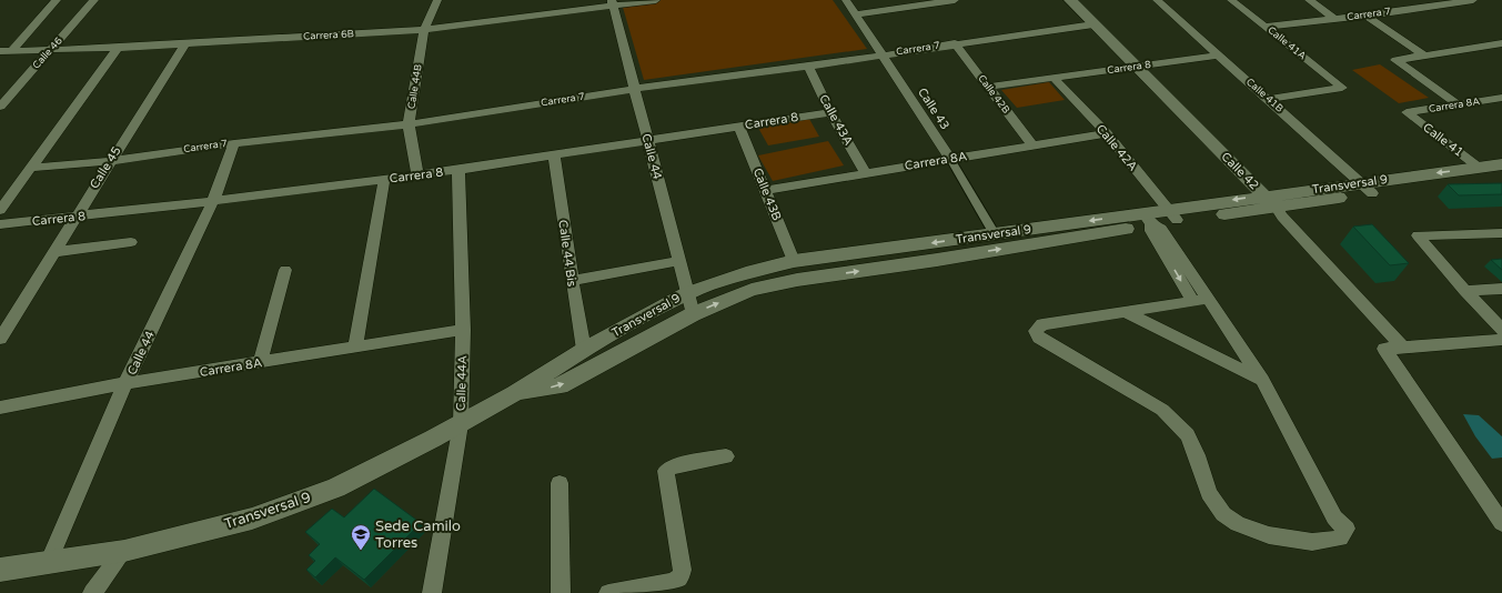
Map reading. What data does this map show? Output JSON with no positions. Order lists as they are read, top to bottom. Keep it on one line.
{"streets":{"street":["Carrera 7","Carrera 6B","Calle 41A","Calle 46","Carrera 8","Calle 44B","Calle 42B","Calle 41B","Carrera 8A","Calle 43","Calle 43A","Calle 41","Calle 42A","Calle 44","Calle 45","Calle 42","Transversal 9","Calle 43B","Calle 44 Bis","Calle 44A"]},"crossings":[["Carrera 7","Calle 41A"],["Carrera 7","Calle 44B"],["Carrera 7","Calle 42B"],["Carrera 7","Calle 43"],["Carrera 7","Calle 43A"],["Carrera 7","Calle 44"],["Carrera 7","Calle 45"],["Carrera 7","Calle 42"],["Carrera 6B","Calle 46"],["Carrera 6B","Calle 44B"],["Carrera 6B","Calle 44"],["Carrera 6B","Calle 45"],["Calle 41A","Calle 41B"],["Carrera 8","Calle 44B"],["Carrera 8","Calle 42B"],["Carrera 8","Calle 41B"],["Carrera 8","Calle 43A"],["Carrera 8","Calle 42A"],["Carrera 8","Calle 44"],["Carrera 8","Calle 45"],["Carrera 8","Calle 42"],["Carrera 8","Calle 43B"],["Carrera 8","Calle 44 Bis"],["Carrera 8","Calle 44A"],["Calle 42B","Carrera 8A"],["Calle 41B","Transversal 9"],["Carrera 8A","Calle 43"],["Carrera 8A","Calle 43A"],["Carrera 8A","Calle 41"],["Carrera 8A","Calle 42A"],["Carrera 8A","Calle 44"],["Carrera 8A","Calle 43B"],["Carrera 8A","Calle 44A"],["Calle 43","Transversal 9"],["Calle 41","Transversal 9"],["Calle 42A","Transversal 9"],["Calle 44","Transversal 9"],["Calle 42","Transversal 9"],["Transversal 9","Calle 43B"],["Transversal 9","Calle 44 Bis"],["Transversal 9","Calle 44A"]],"places":{"school or university":["Sede Camilo Torres"]}}
